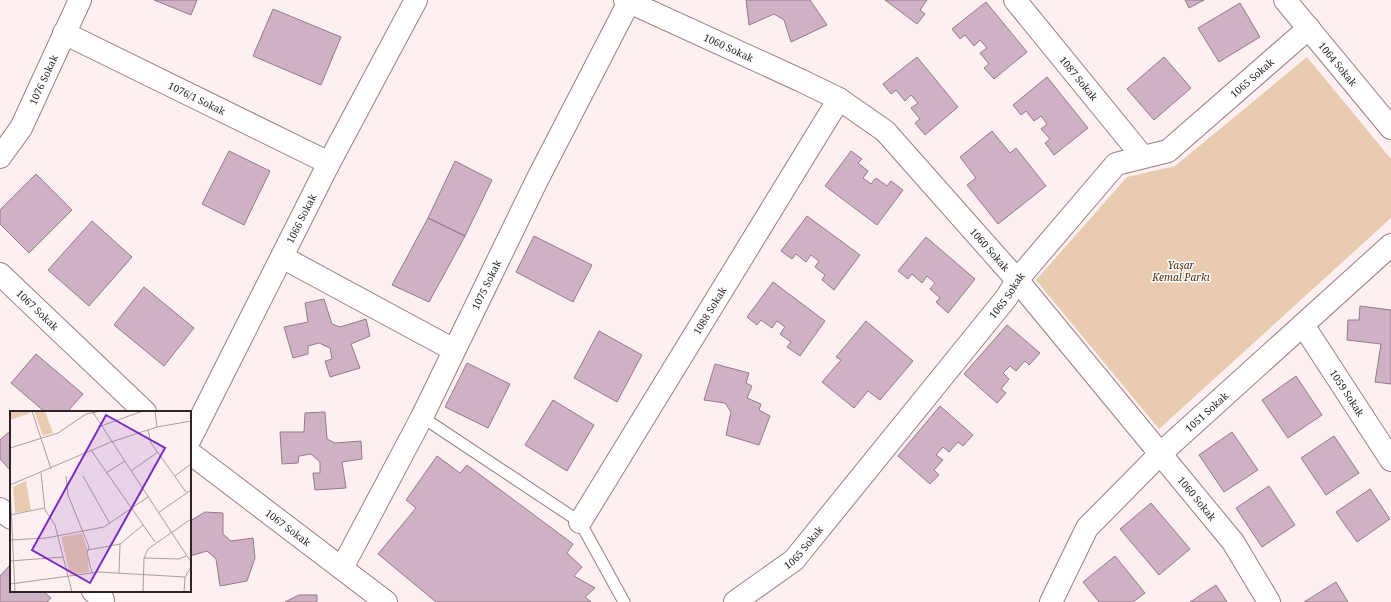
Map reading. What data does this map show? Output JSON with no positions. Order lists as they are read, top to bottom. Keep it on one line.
{"streets":{"street":["1060 Sokak","1064 Sokak","1087 Sokak","1065 Sokak","1076 Sokak","1076/1 Sokak","1066 Sokak","1075 Sokak","1067 Sokak","1088 Sokak","1059 Sokak","1051 Sokak"]},"crossings":[["1060 Sokak","1065 Sokak"],["1060 Sokak","1075 Sokak"],["1060 Sokak","1088 Sokak"],["1060 Sokak","1051 Sokak"],["1064 Sokak","1065 Sokak"],["1087 Sokak","1065 Sokak"],["1076 Sokak","1076/1 Sokak"],["1076/1 Sokak","1066 Sokak"],["1075 Sokak","1067 Sokak"],["1059 Sokak","1051 Sokak"]],"parks":["Yaşar Kemal Parkı"]}
